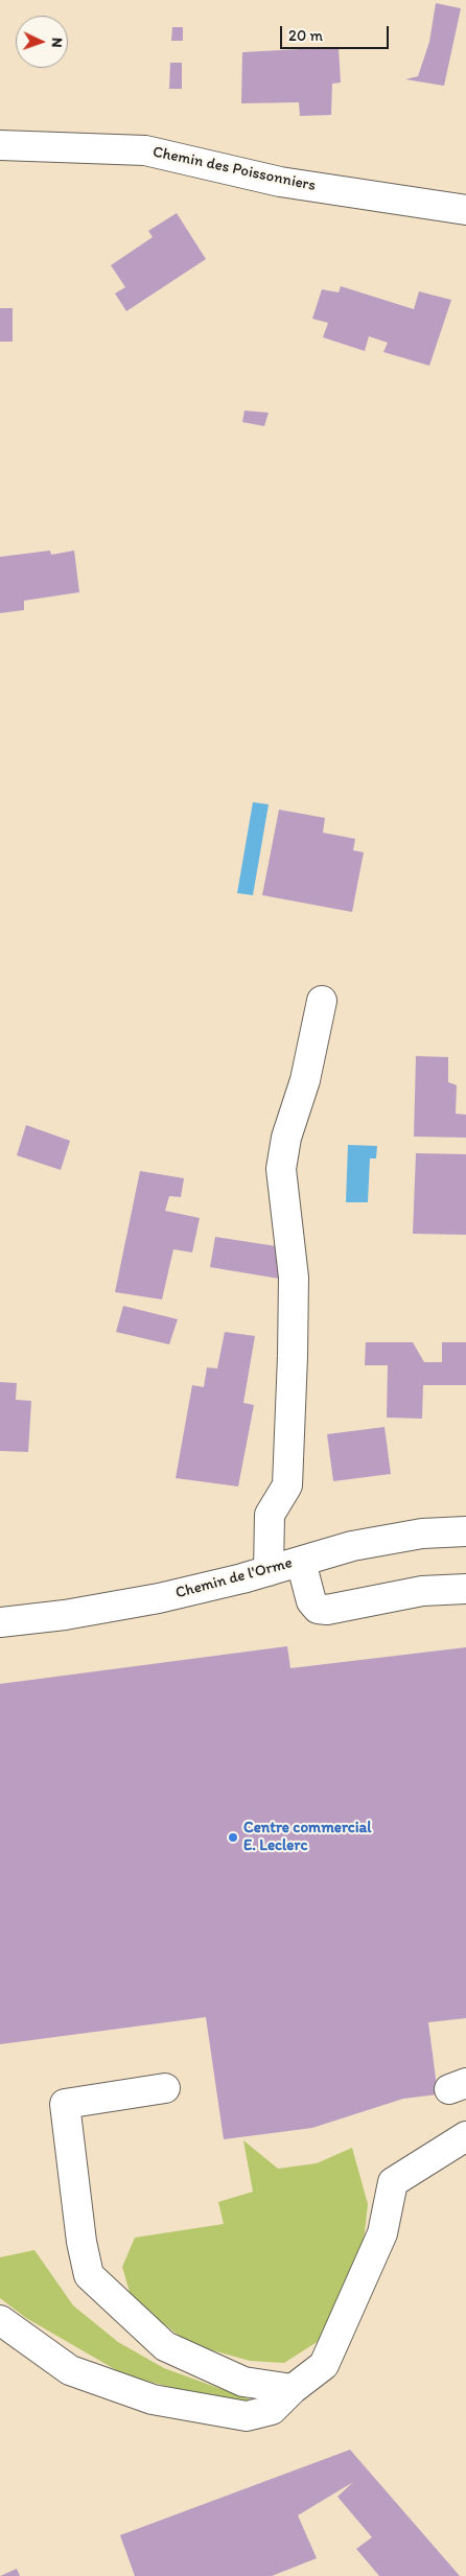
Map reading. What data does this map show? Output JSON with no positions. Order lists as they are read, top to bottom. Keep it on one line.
{"streets":{"street":["Chemin des Poissonniers","Chemin de l'Orme"]},"places":["Centre commercial E. Leclerc"],"scale_bar":"20 m","north":"right"}
